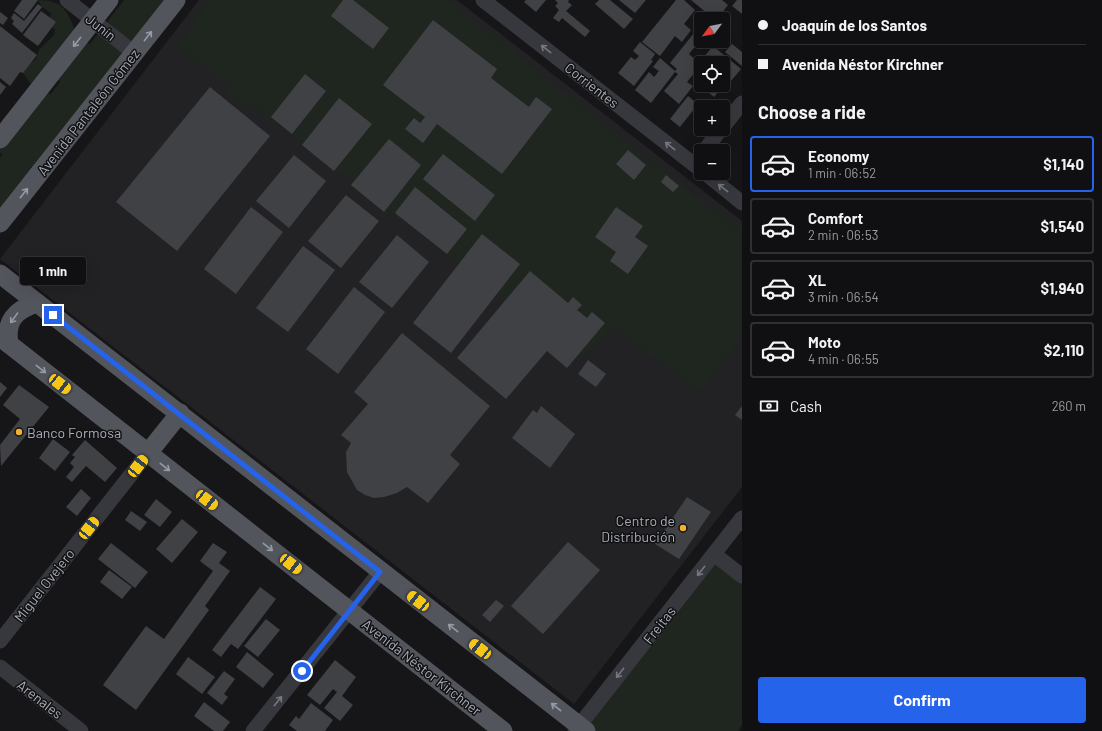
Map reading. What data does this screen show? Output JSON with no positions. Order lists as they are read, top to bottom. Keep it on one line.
{"streets":{"main road":["Avenida Pantaleón Gómez","Avenida Néstor Kirchner"],"street":["Junín","Corrientes","Miguel Ovejero","Freitas","Arenales"]},"crossings":[["Junín","Avenida Pantaleón Gómez"],["Miguel Ovejero","Avenida Néstor Kirchner"]],"one_way":["Corrientes","Freitas"],"places":["Banco Formosa","Centro de Distribución"],"north":"bottom left","page":{"banner":["Joaquín de los Santos","Avenida Néstor Kirchner"],"map_buttons":["+","−"],"heading":"Choose a ride","list":[{"name":"Economy","note":"1 min · 06:52","value":"$1,140"},{"name":"Comfort","note":"2 min · 06:53","value":"$1,540"},{"name":"XL","note":"3 min · 06:54","value":"$1,940"},{"name":"Moto","note":"4 min · 06:55","value":"$2,110"}],"bubble":"1 min","pay":["Cash","260 m"],"buttons":"Confirm"}}
